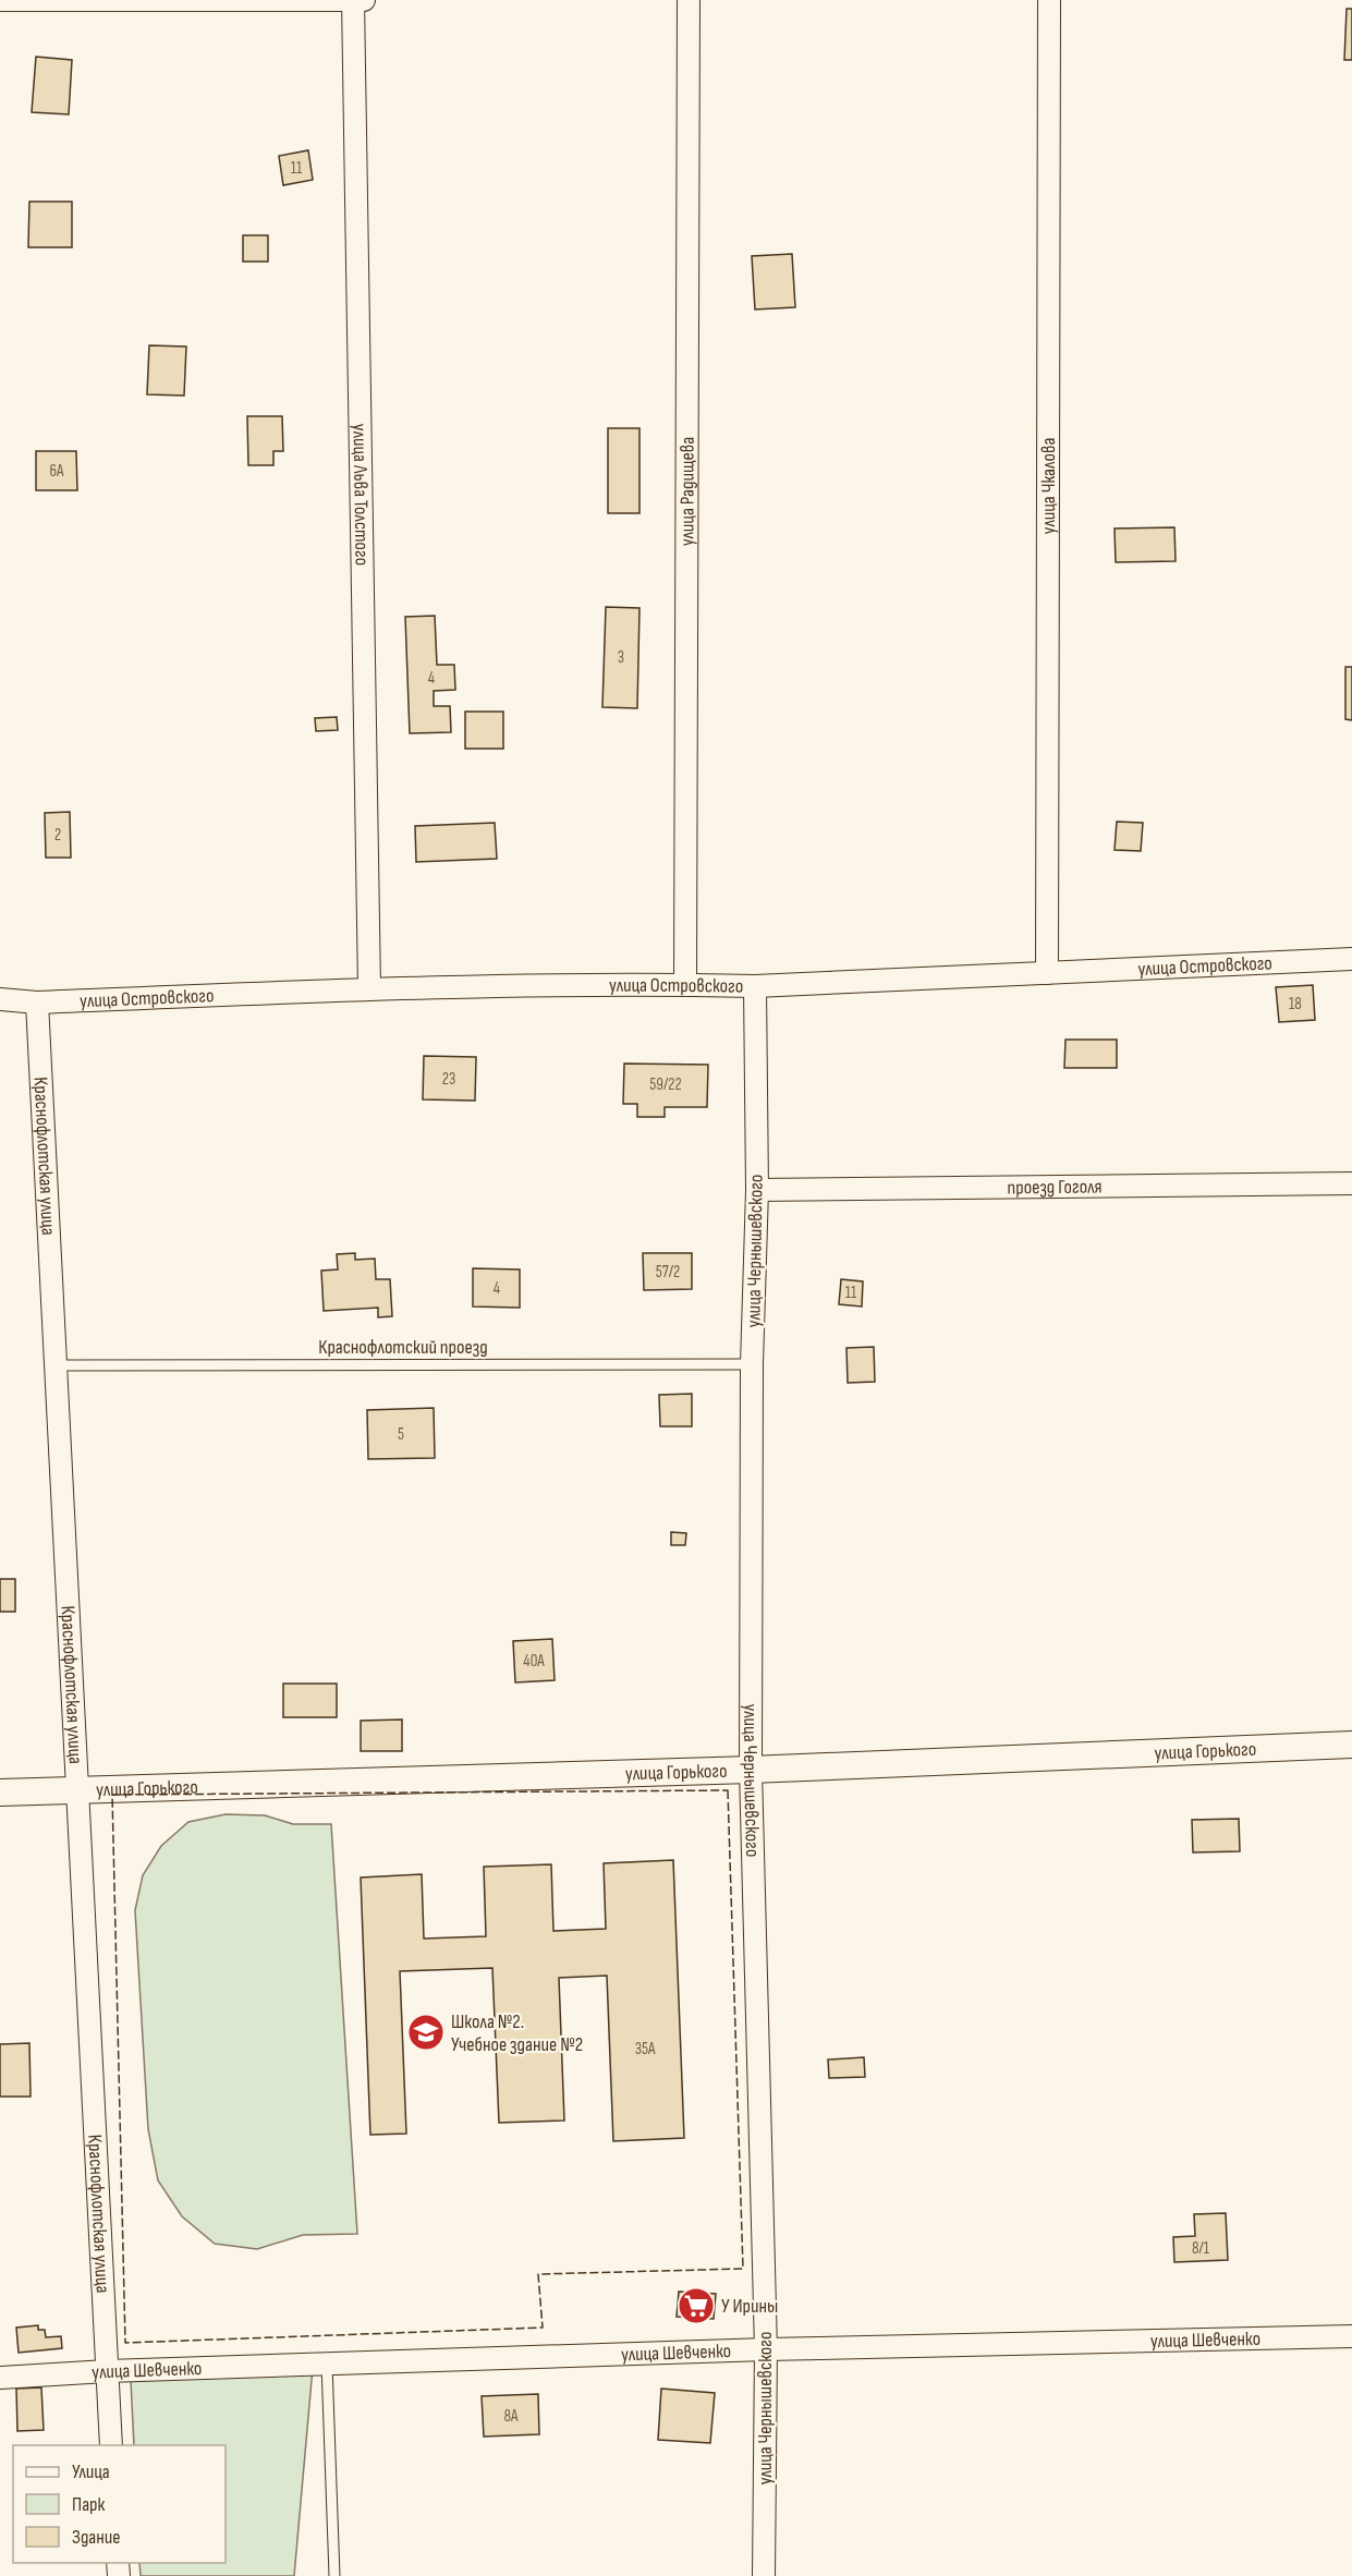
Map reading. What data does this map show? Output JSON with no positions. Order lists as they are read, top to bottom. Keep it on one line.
{"streets":{"street":["улица Чкалова","улица Радищева","улица Льва Толстого","улица Островского","Краснофлотская улица","проезд Гоголя","улица Чернышевского","улица Горького","улица Шевченко"],"lane":["Краснофлотский проезд"]},"crossings":[["улица Чкалова","улица Островского"],["улица Радищева","улица Островского"],["улица Льва Толстого","улица Островского"],["улица Островского","Краснофлотская улица"],["улица Островского","улица Чернышевского"],["Краснофлотская улица","Краснофлотский проезд"],["Краснофлотская улица","улица Горького"],["Краснофлотская улица","улица Шевченко"],["проезд Гоголя","улица Чернышевского"],["улица Чернышевского","Краснофлотский проезд"],["улица Чернышевского","улица Горького"],["улица Чернышевского","улица Шевченко"]],"places":{"school or university":["Школа №2. Учебное здание №2"],"supermarket":["У Ирины"]},"house_numbers":["11","6А","3","4","2","18","23","59/22","57/2","4","11","5","40А","35А","8/1","8А"],"legend":["Улица","Парк","Здание"]}
